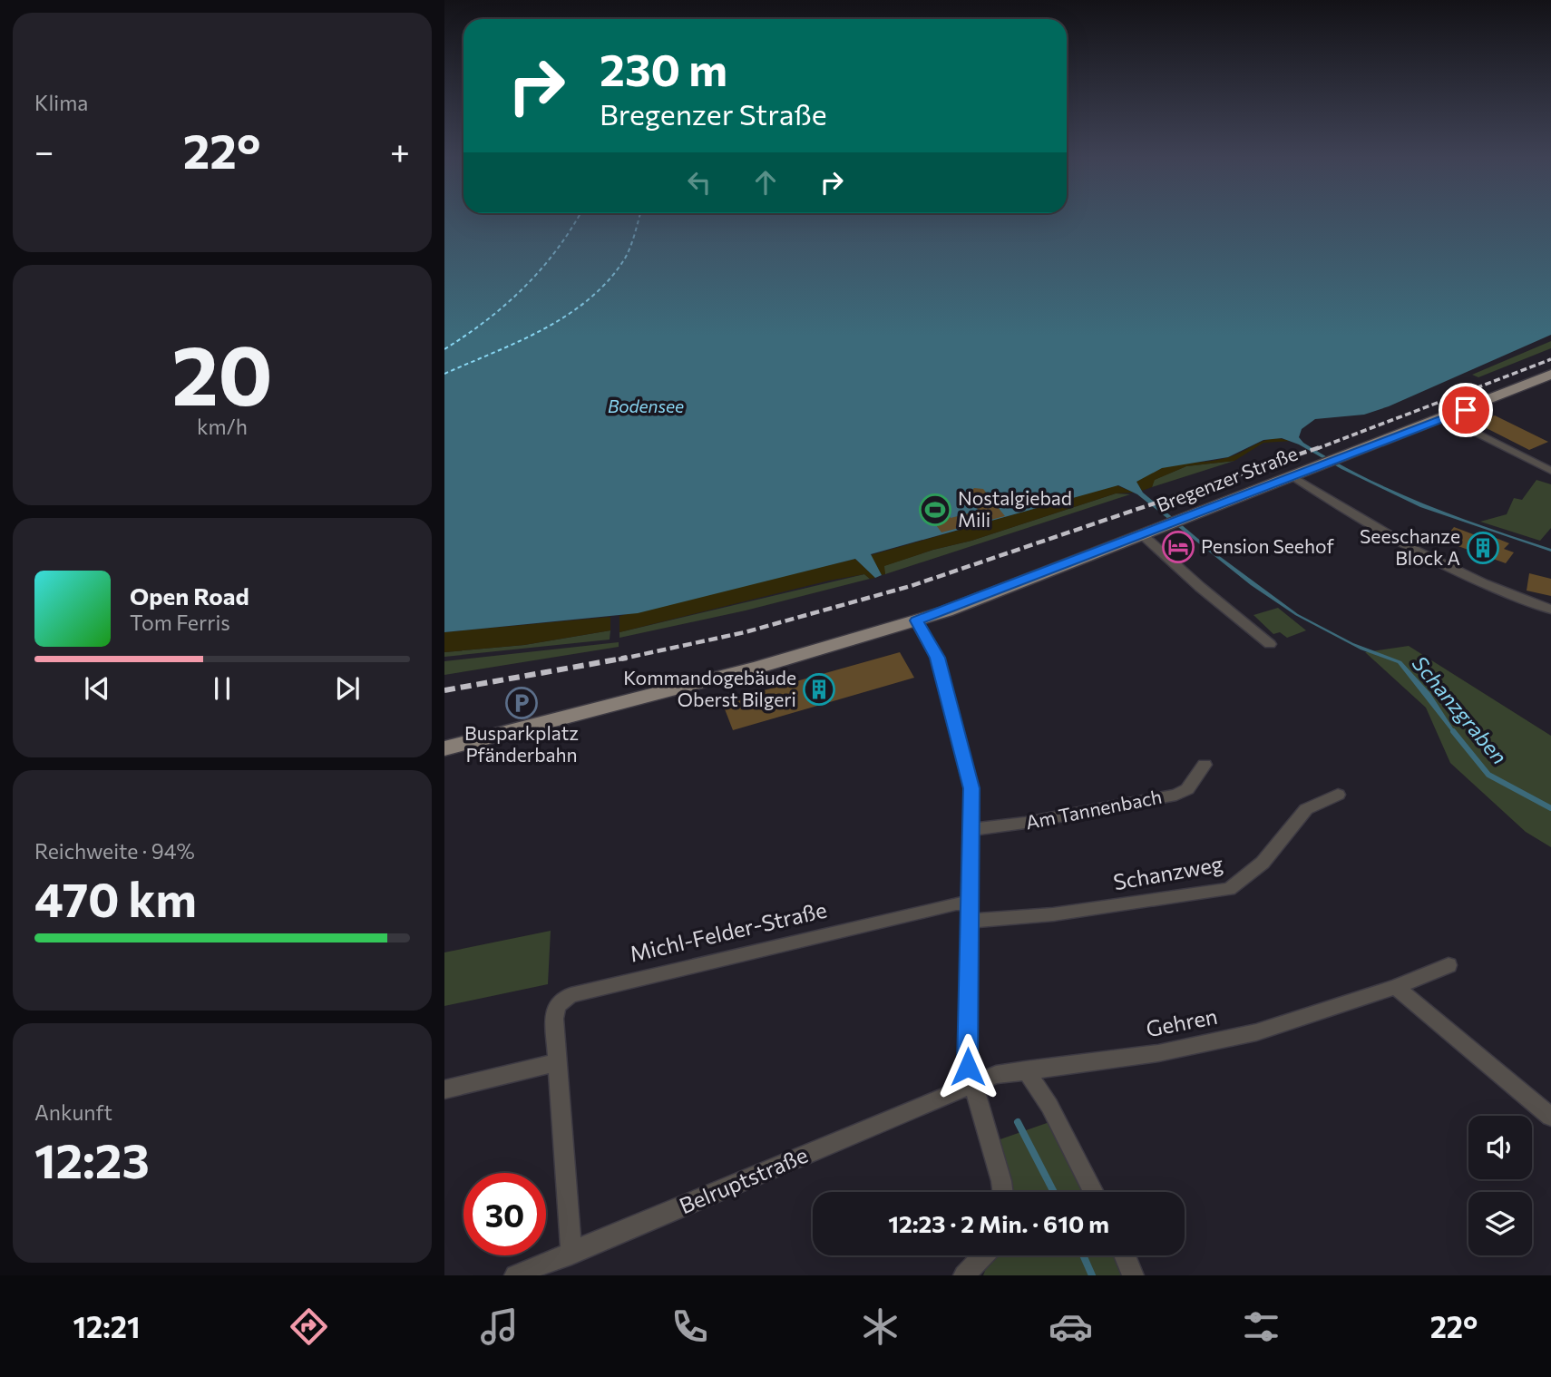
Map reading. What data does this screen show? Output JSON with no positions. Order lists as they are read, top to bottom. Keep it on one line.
{"streets":{"main road":["Bregenzer Straße"],"street":["Am Tannenbach","Schanzweg","Michl-Felder-Straße","Gehren","Belruptstraße"]},"crossings":[["Schanzweg","Michl-Felder-Straße"],["Michl-Felder-Straße","Belruptstraße"],["Gehren","Belruptstraße"]],"water":["Bodensee","Schanzgraben"],"places":{"sports":["Nostalgiebad Mili"],"hotel":["Pension Seehof"],"building":["Seeschanze Block A","Kommandogebäude Oberst Bilgeri"],"parking":["Busparkplatz Pfänderbahn"]},"page":{"tile":["Klima",["20","km/h"],["Reichweite · 94%","470 km"],["Ankunft","12:23"]],"turn":["230 m","Bregenzer Straße"],"heat":["−","22°","+"],"song":["Open Road","Tom Ferris"],"limit":"30","trip":"12:23 · 2 Min. · 610 m","tabs":["12:21","22°"]}}
